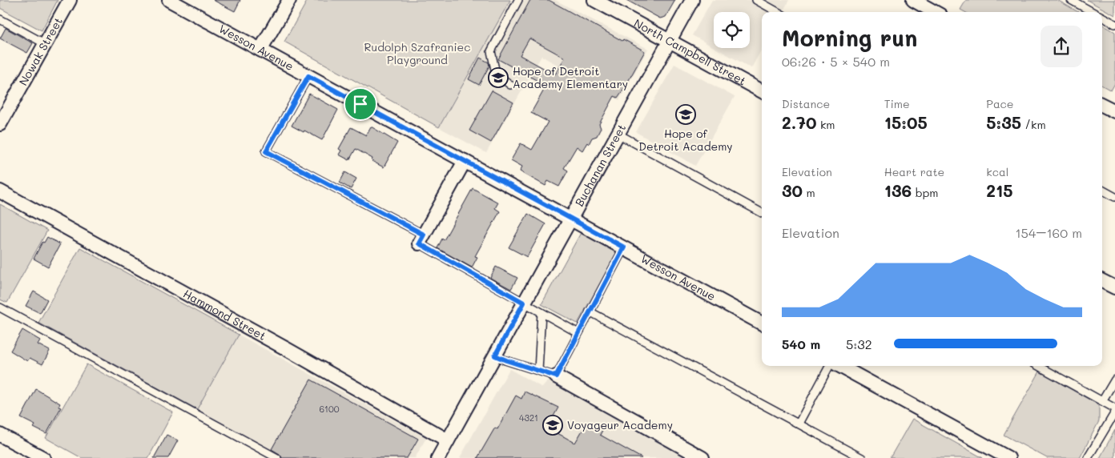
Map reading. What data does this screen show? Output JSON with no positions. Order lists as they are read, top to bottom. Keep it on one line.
{"streets":{"street":["Wesson Avenue","Nowak Street","North Campbell Street","Buchanan Street","Hammond Street"]},"crossings":[["Wesson Avenue","Buchanan Street"],["North Campbell Street","Buchanan Street"],["Buchanan Street","Hammond Street"]],"parks":["Rudolph Szafraniec Playground"],"places":{"school or university":["Hope of Detroit Academy Elementary","Hope of Detroit Academy","Voyageur Academy"]},"house_numbers":["6100","4321"],"page":{"heading":["Morning run","06:26 · 5 × 540 m"],"stats":[["Distance","2.70 km"],["Time","15:05"],["Pace","5:35 /km"],["Elevation","30 m"],["Heart rate","136 bpm"],["kcal","215"]],"chart":["Elevation","154–160 m"],"list":[{"name":"540 m","note":"5:32"}]}}
